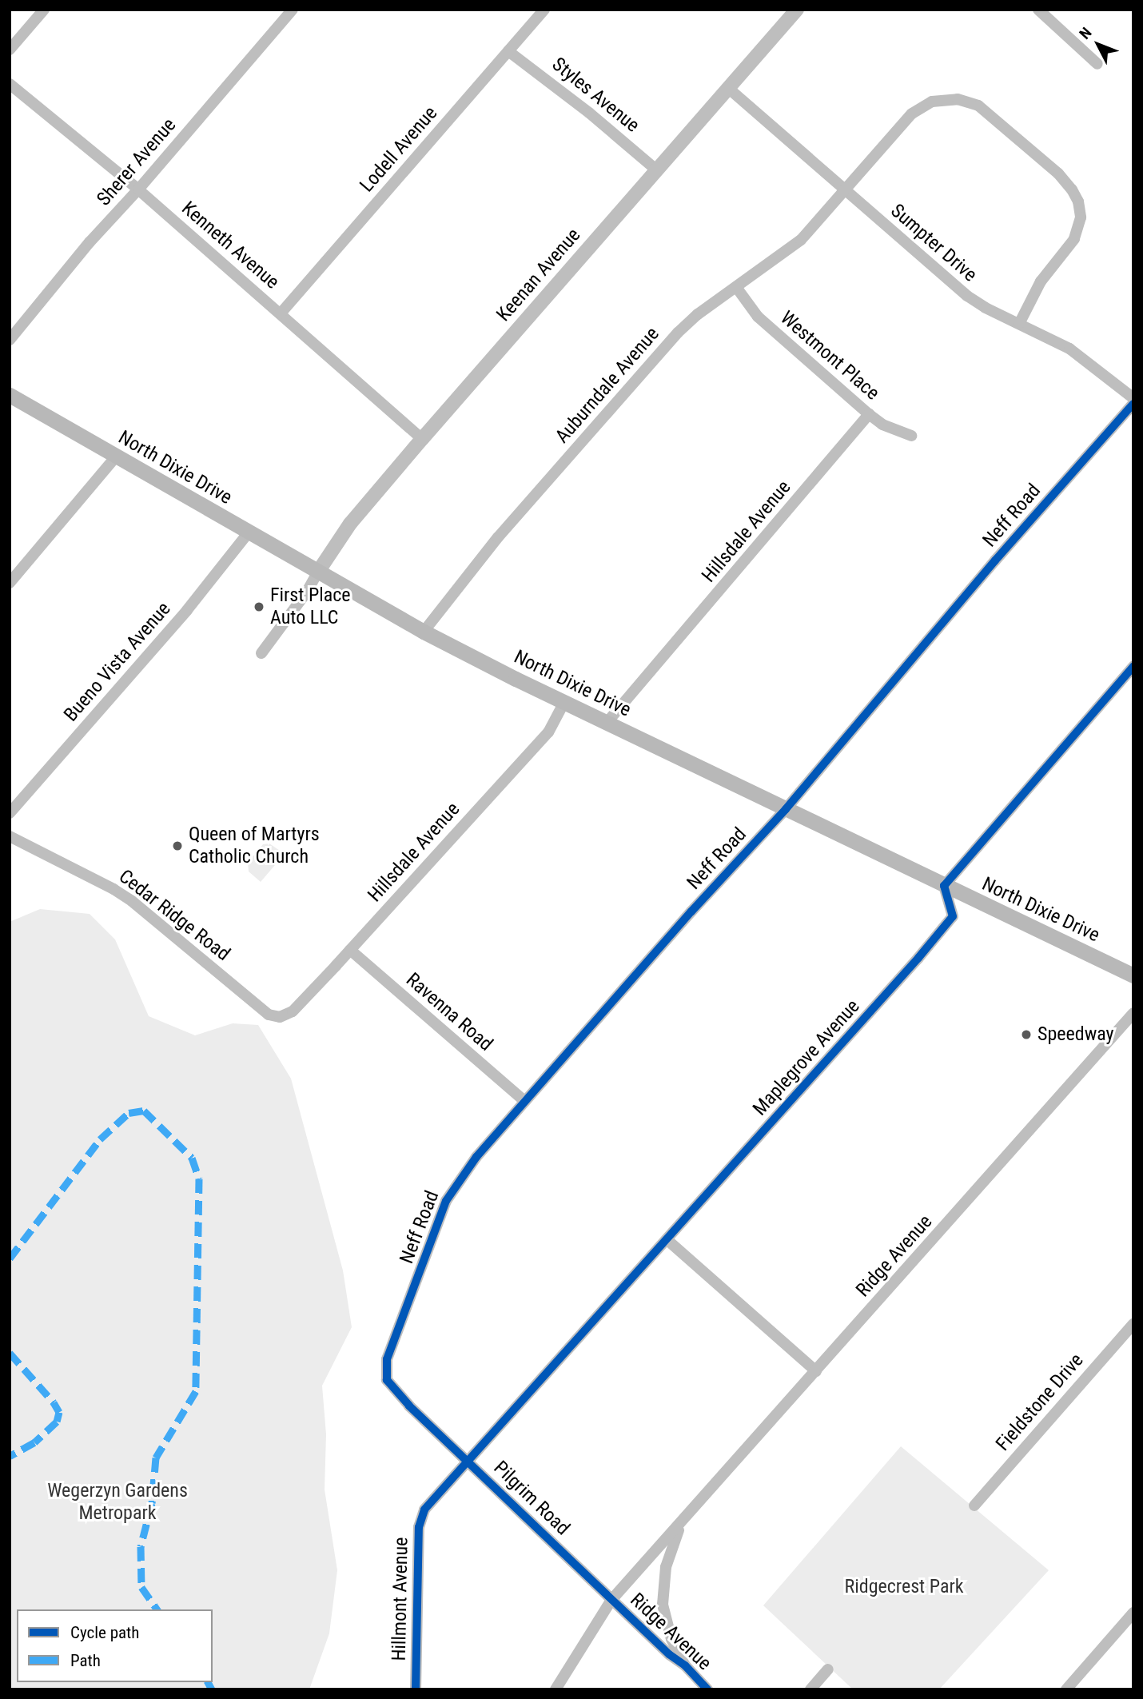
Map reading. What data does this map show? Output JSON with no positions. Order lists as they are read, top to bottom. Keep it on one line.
{"streets":{"main road":["North Dixie Drive"],"street":["Styles Avenue","Lodell Avenue","Sherer Avenue","Sumpter Drive","Kenneth Avenue","Keenan Avenue","Westmont Place","Auburndale Avenue","Neff Road","Hillsdale Avenue","Bueno Vista Avenue","Cedar Ridge Road","Ravenna Road","Maplegrove Avenue","Ridge Avenue","Fieldstone Drive","Pilgrim Road","Hillmont Avenue"]},"crossings":[["Styles Avenue","Lodell Avenue"],["Styles Avenue","Keenan Avenue"],["Lodell Avenue","Kenneth Avenue"],["Sherer Avenue","Kenneth Avenue"],["Sumpter Drive","Keenan Avenue"],["Sumpter Drive","Auburndale Avenue"],["Kenneth Avenue","Keenan Avenue"],["Keenan Avenue","North Dixie Drive"],["Westmont Place","Auburndale Avenue"],["Westmont Place","Hillsdale Avenue"],["Auburndale Avenue","North Dixie Drive"],["North Dixie Drive","Neff Road"],["North Dixie Drive","Hillsdale Avenue"],["North Dixie Drive","Bueno Vista Avenue"],["North Dixie Drive","Maplegrove Avenue"],["Neff Road","Ravenna Road"],["Neff Road","Pilgrim Road"],["Hillsdale Avenue","Cedar Ridge Road"],["Hillsdale Avenue","Ravenna Road"],["Maplegrove Avenue","Pilgrim Road"],["Maplegrove Avenue","Hillmont Avenue"],["Ridge Avenue","Pilgrim Road"],["Pilgrim Road","Hillmont Avenue"]],"parks":["Wegerzyn Gardens Metropark","Ridgecrest Park"],"places":["First Place Auto LLC","Queen of Martyrs Catholic Church","Speedway"],"legend":["Cycle path","Path"],"north":"top left"}
